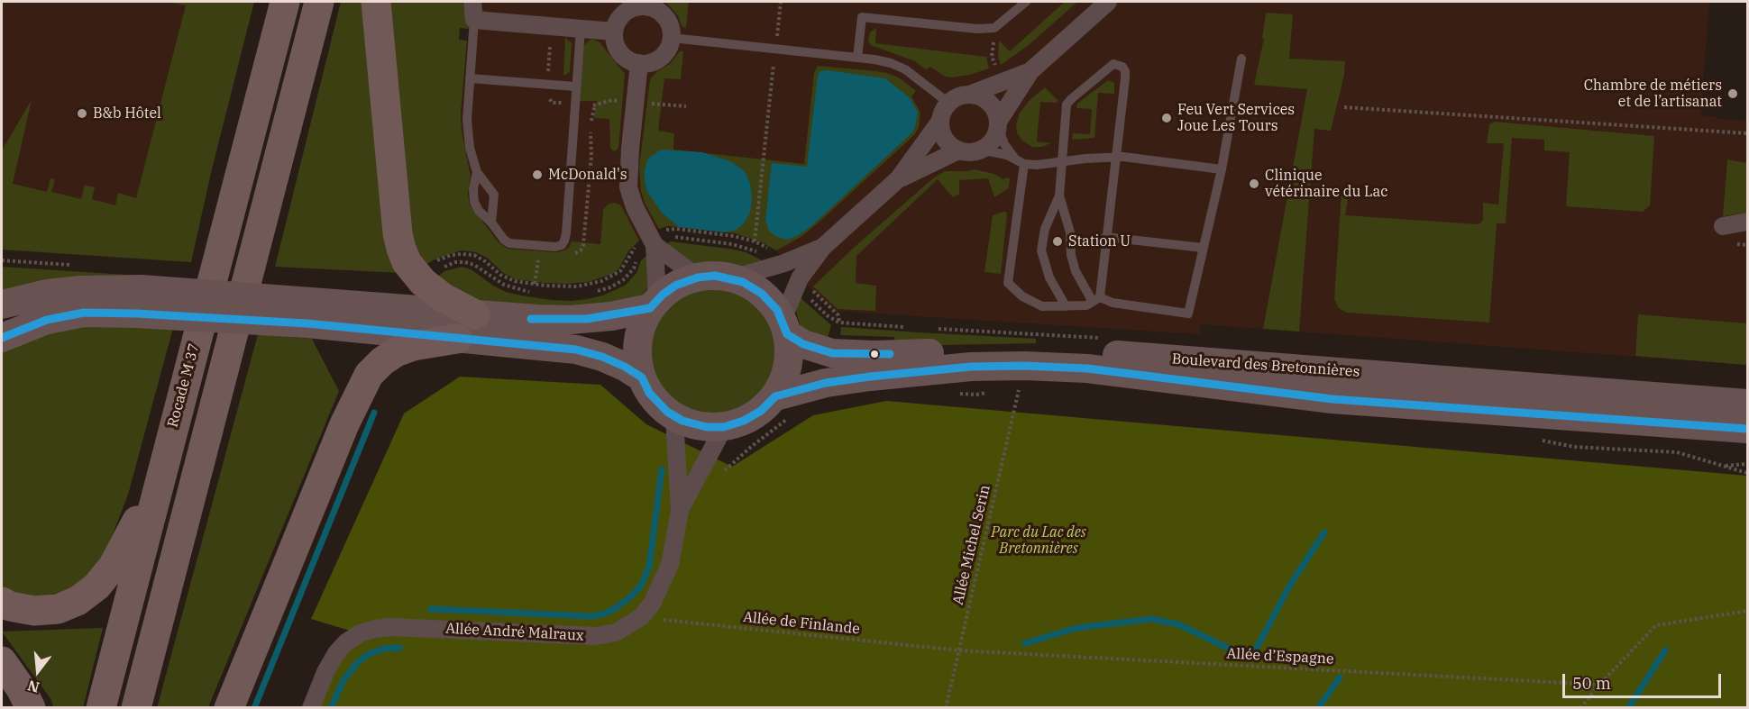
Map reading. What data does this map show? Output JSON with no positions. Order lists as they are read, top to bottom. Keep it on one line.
{"streets":{"highway":["Rocade M 37"],"main road":["Boulevard des Bretonnières"],"street":["Allée André Malraux"],"path":["Allée Michel Serin","Allée de Finlande","Allée d’Espagne"]},"crossings":[["Boulevard des Bretonnières","Allée André Malraux"],["Allée Michel Serin","Allée de Finlande"],["Allée Michel Serin","Allée d’Espagne"],["Allée de Finlande","Allée André Malraux"],["Allée de Finlande","Allée d’Espagne"]],"parks":["Parc du Lac des Bretonnières"],"places":["Chambre de métiers et de l’artisanat","B&b Hôtel","Feu Vert Services Joue Les Tours","McDonald's","Clinique vétérinaire du Lac","Station U"],"scale_bar":"50 m","north":"bottom"}
